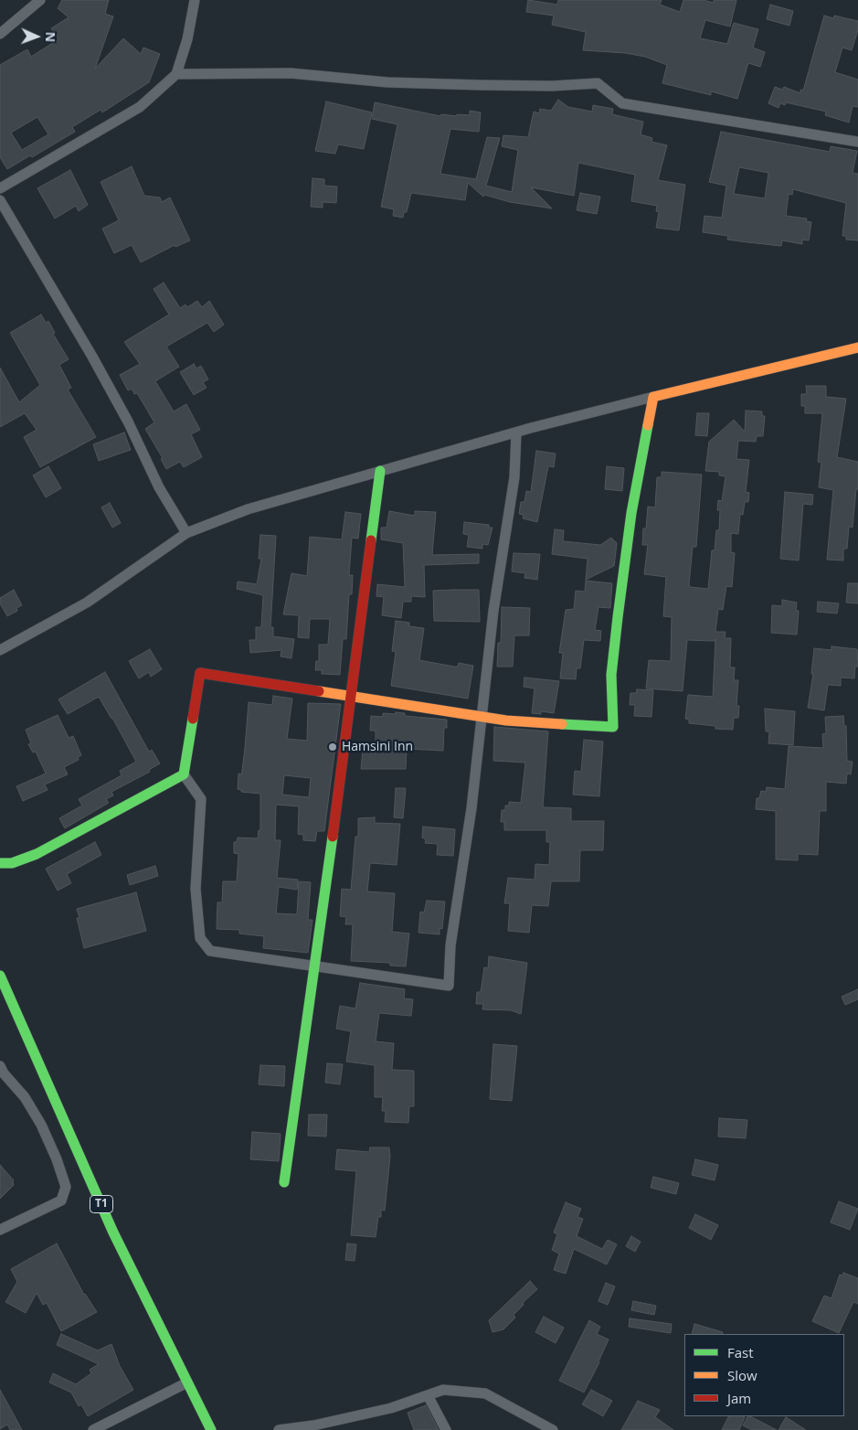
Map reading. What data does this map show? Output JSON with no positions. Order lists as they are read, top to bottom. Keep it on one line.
{"streets":{"main road":["T1"]},"places":["Hamsini Inn"],"legend":["Fast","Slow","Jam"],"north":"right"}
